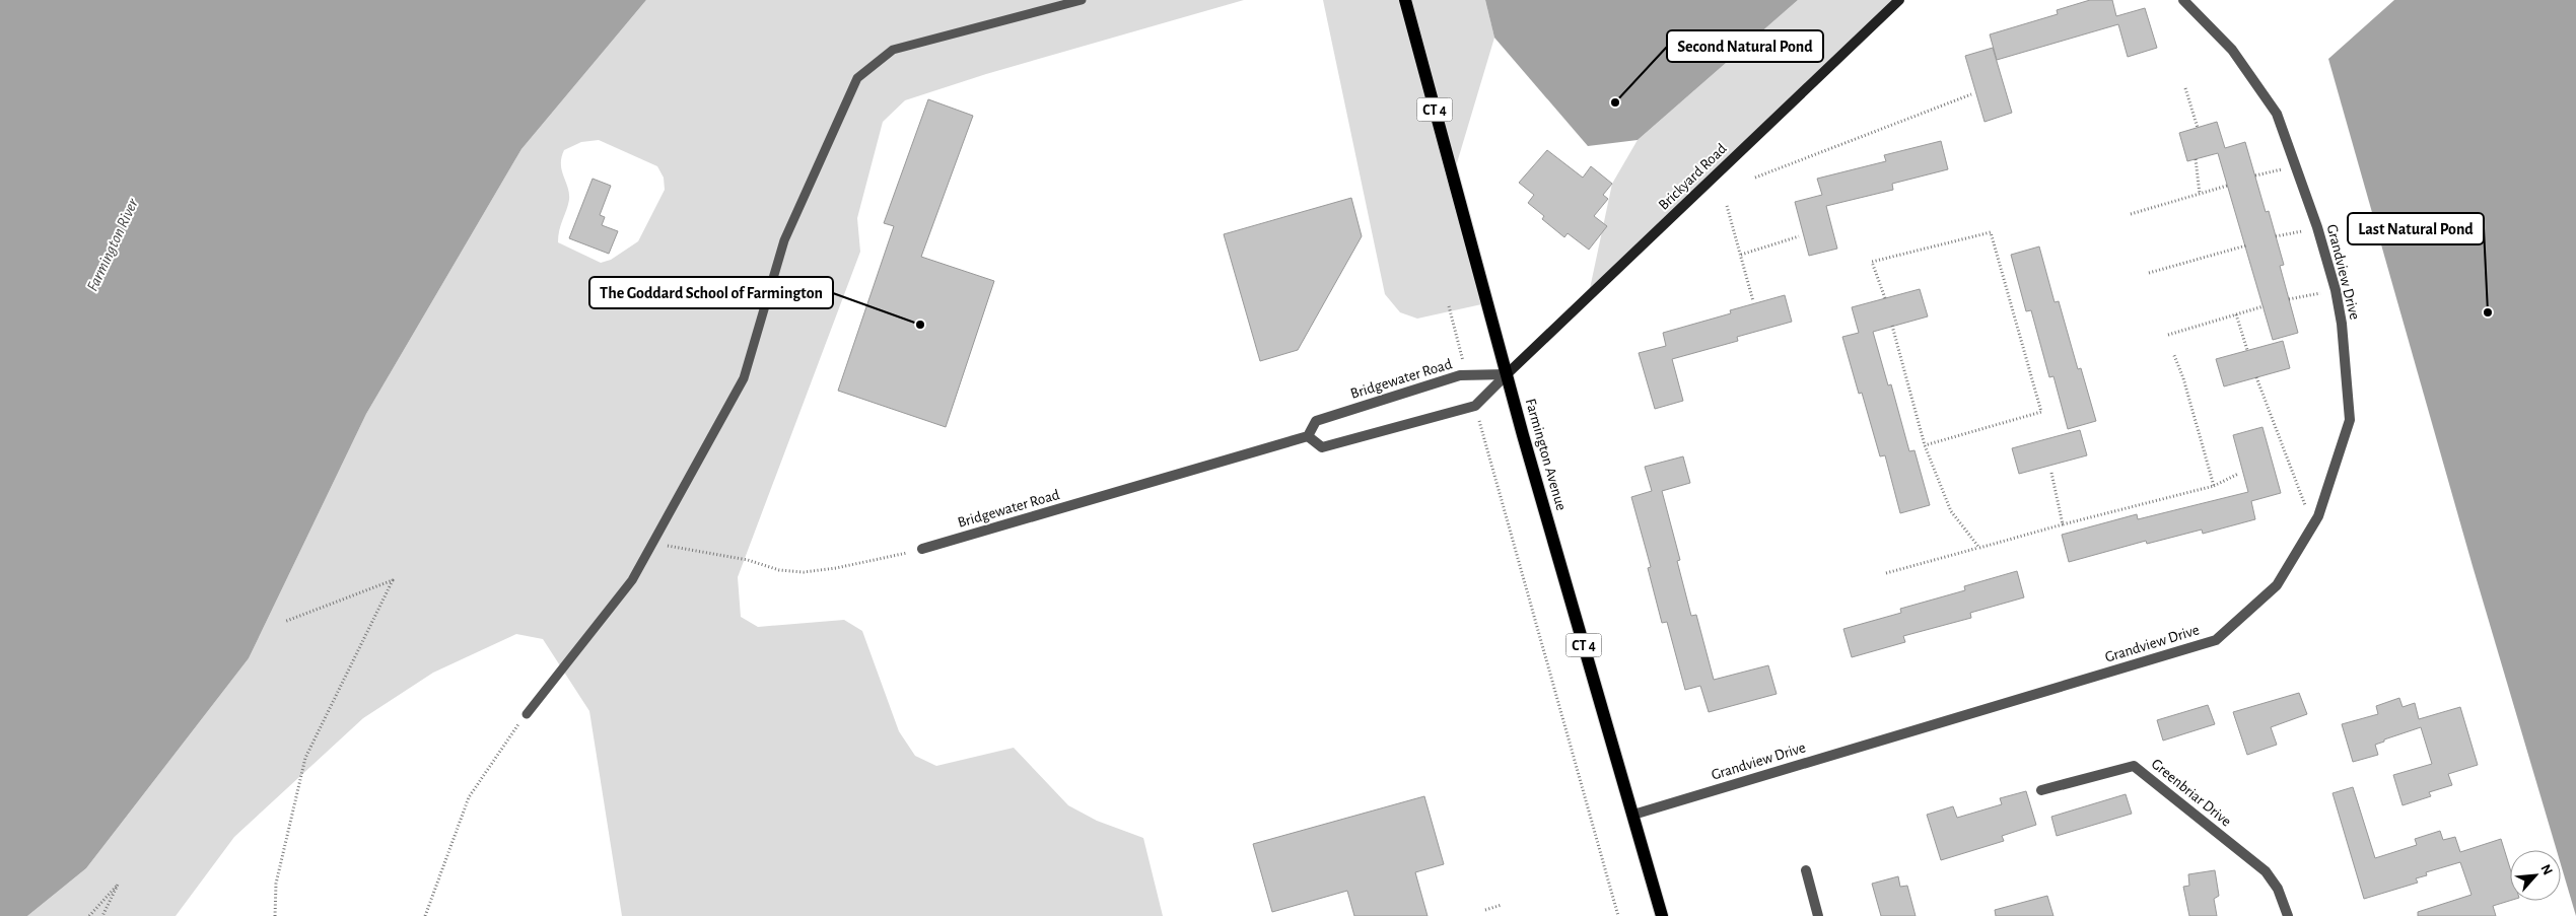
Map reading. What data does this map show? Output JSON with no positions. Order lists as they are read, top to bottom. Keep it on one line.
{"streets":{"main road":["CT 4","Farmington Avenue"],"street":["Brickyard Road","Grandview Drive","Bridgewater Road","Greenbriar Drive"]},"crossings":[["Brickyard Road","Bridgewater Road"],["Brickyard Road","Farmington Avenue"],["Grandview Drive","Farmington Avenue"],["Bridgewater Road","Farmington Avenue"]],"water":["Farmington River"],"places":["Second Natural Pond","Last Natural Pond","The Goddard School of Farmington"],"north":"top right"}
